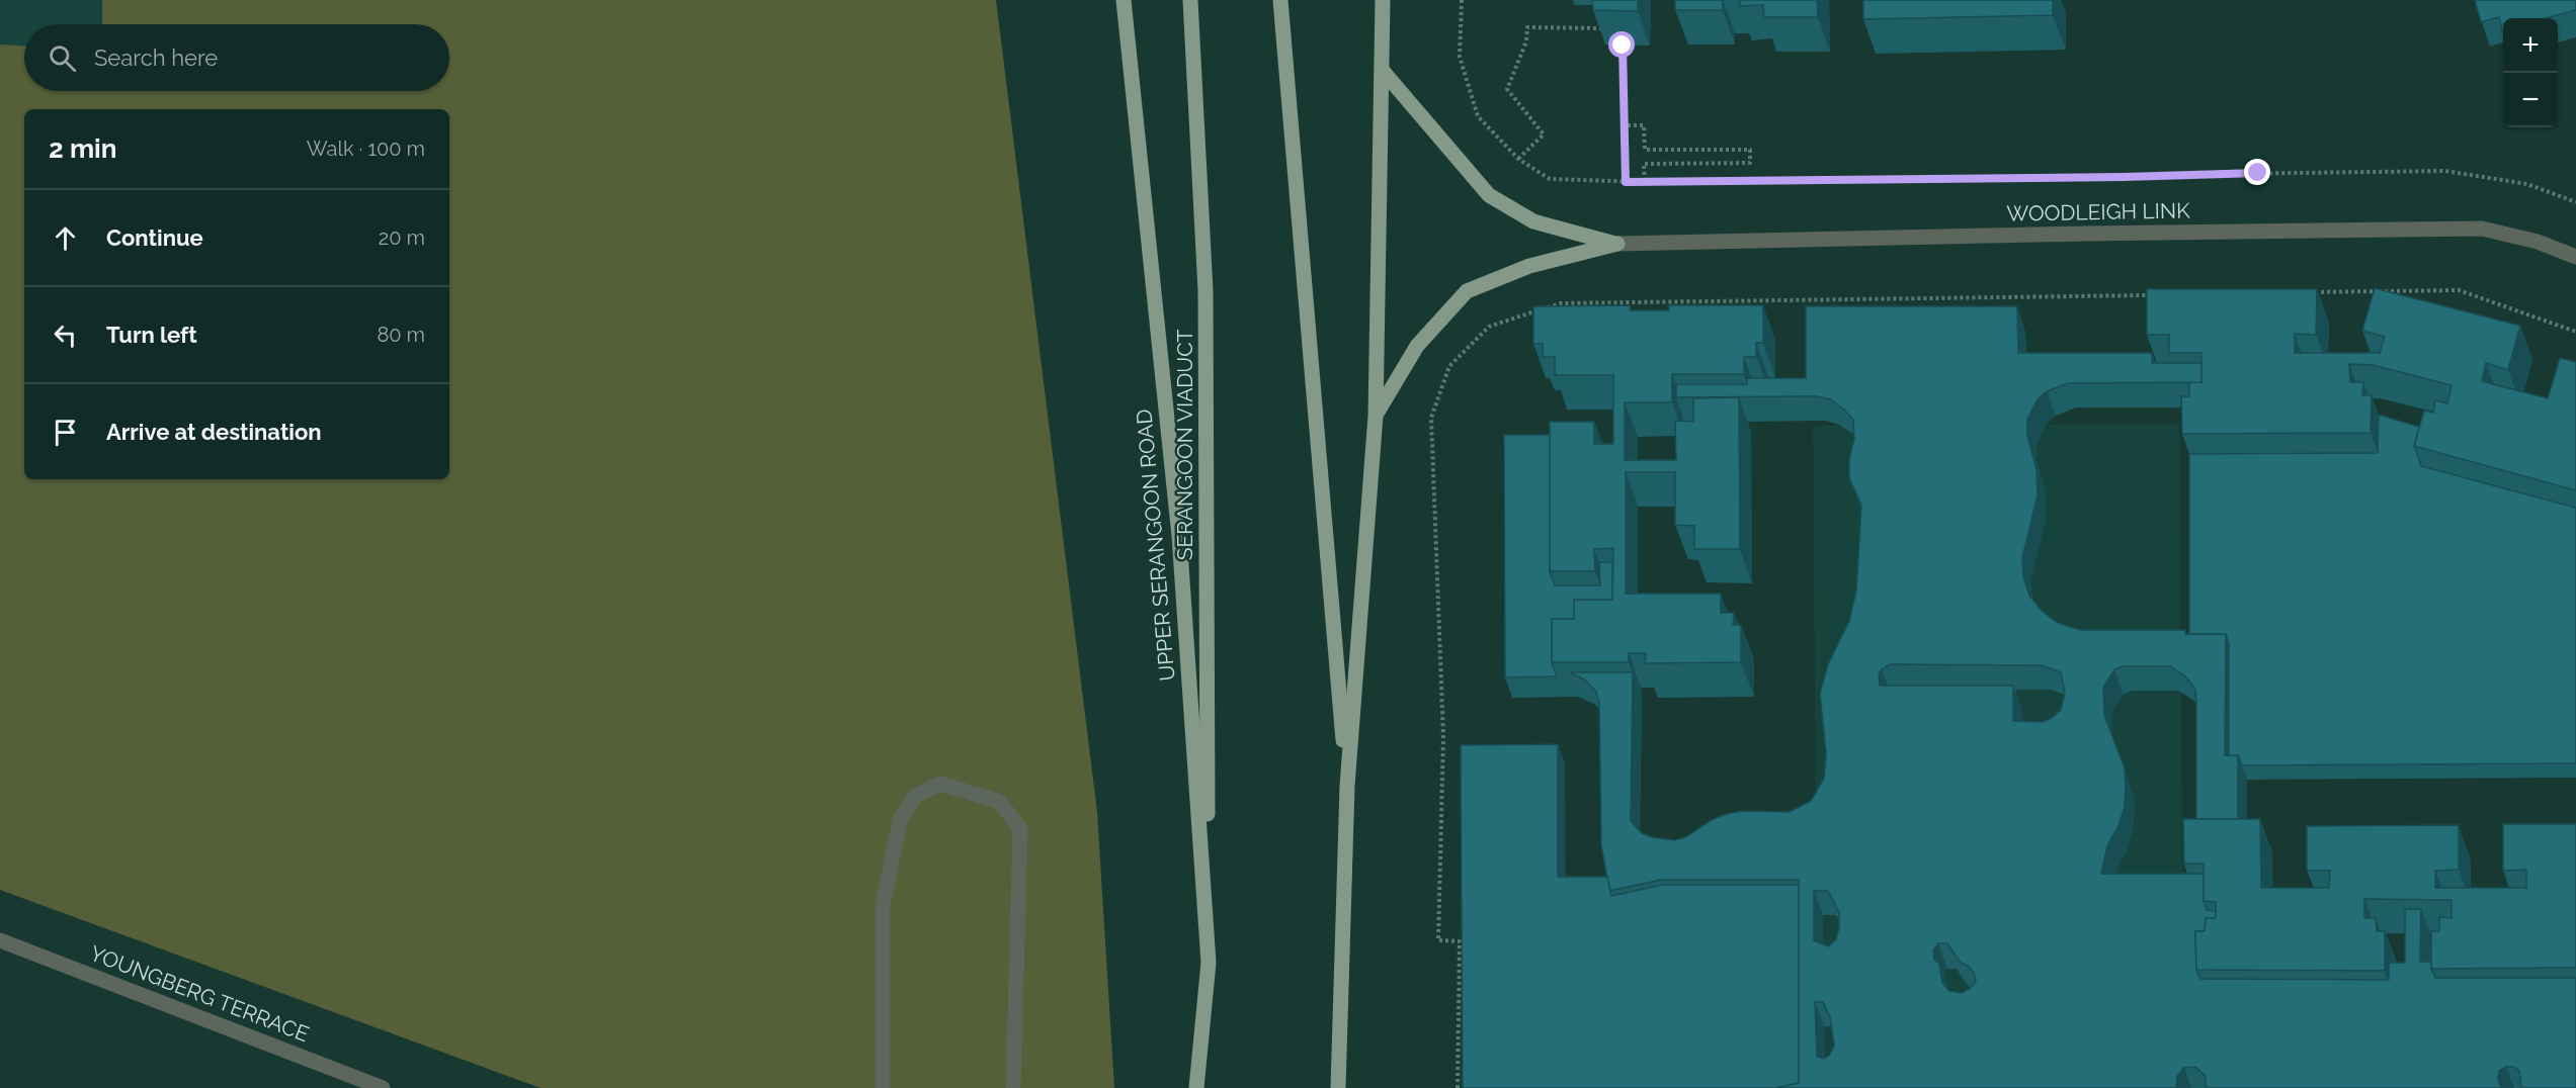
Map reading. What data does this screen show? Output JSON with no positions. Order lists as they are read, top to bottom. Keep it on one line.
{"streets":{"main road":["SERANGOON VIADUCT","UPPER SERANGOON ROAD"],"street":["WOODLEIGH LINK","YOUNGBERG TERRACE"]},"crossings":[["SERANGOON VIADUCT","UPPER SERANGOON ROAD"]],"page":{"map_buttons":["+","−"],"search":"Search here","heading":["2 min","Walk · 100 m"],"list":[["Continue","20 m"],["Turn left","80 m"],"Arrive at destination"]}}
